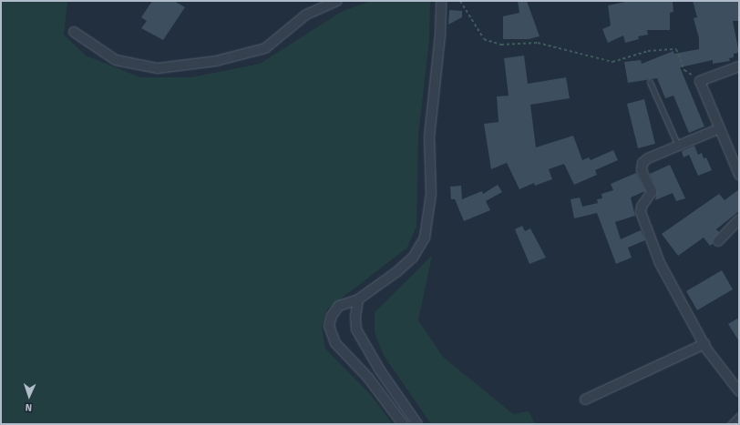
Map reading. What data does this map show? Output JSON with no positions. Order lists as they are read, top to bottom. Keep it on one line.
{"north":"bottom"}
